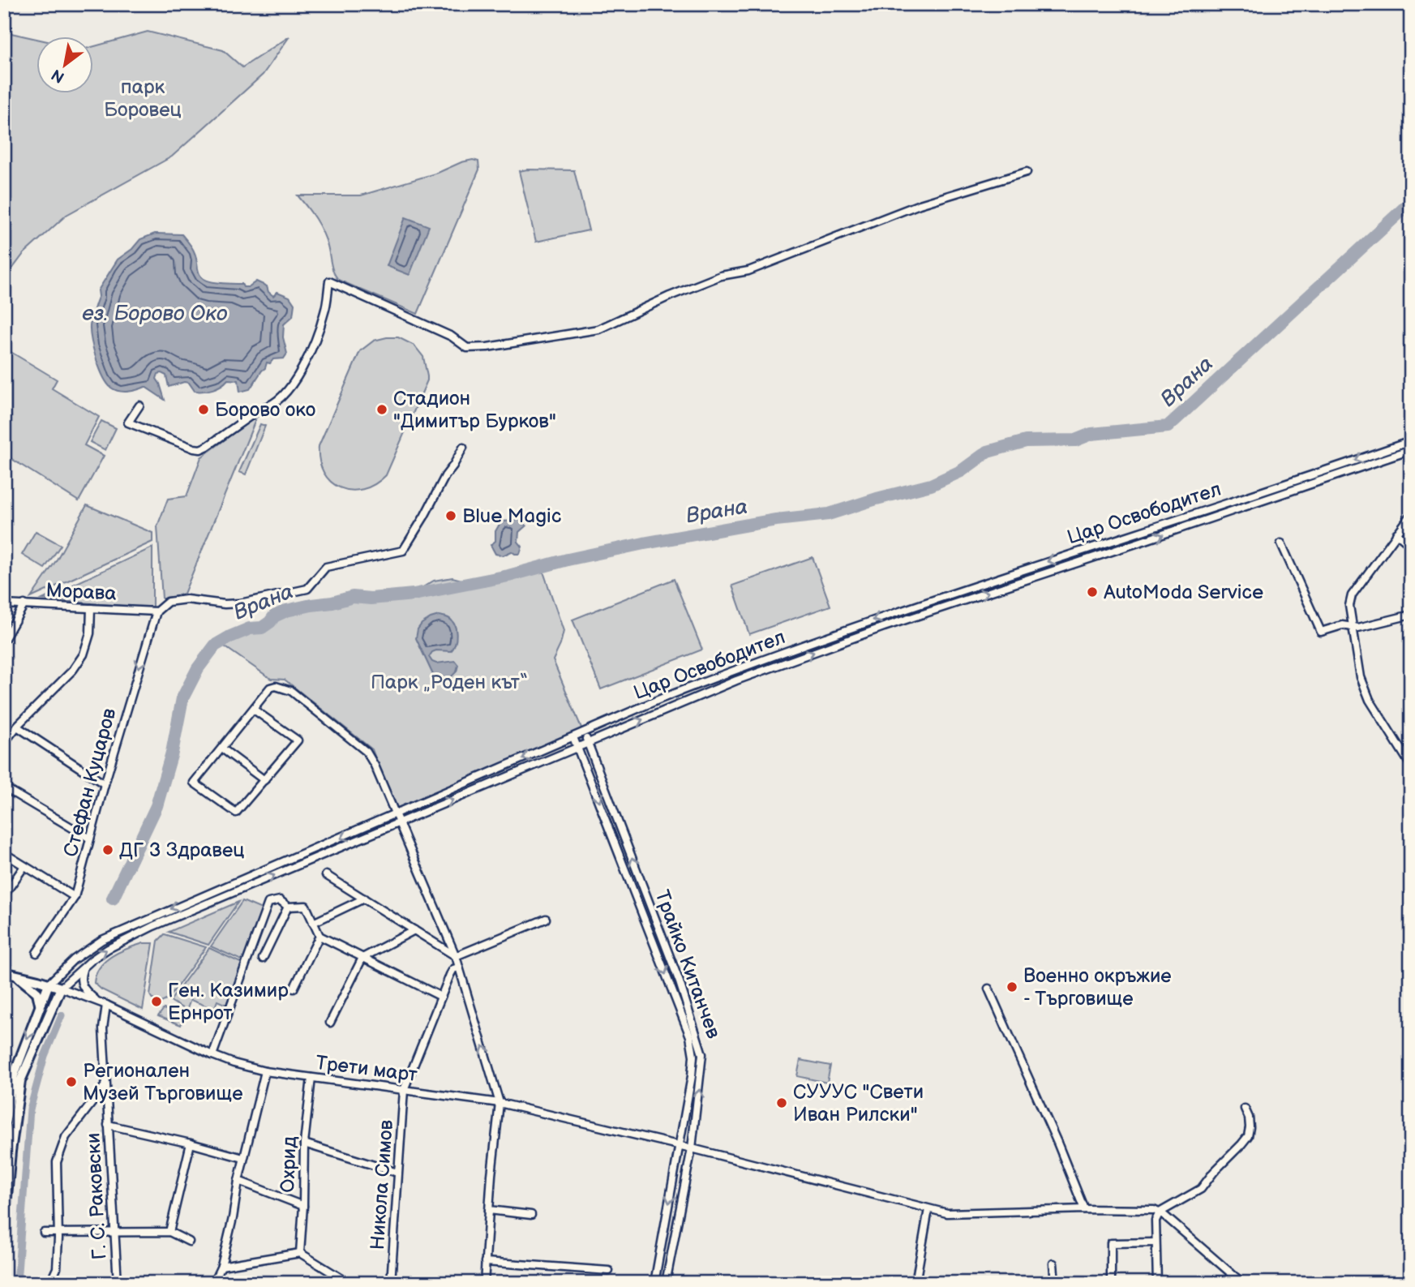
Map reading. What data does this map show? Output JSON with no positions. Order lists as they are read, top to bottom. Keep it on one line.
{"streets":{"street":["Цар Освободител","Морава","Стефан Куцаров","Трайко Китанчев","Трети март","Охрид","Никола Симов","Г. С. Раковски"]},"crossings":[["Цар Освободител","Трайко Китанчев"],["Цар Освободител","Трети март"],["Морава","Стефан Куцаров"],["Трайко Китанчев","Трети март"],["Трети март","Охрид"],["Трети март","Никола Симов"],["Трети март","Г. С. Раковски"]],"one_way":["Стефан Куцаров"],"water":["ез. Борово Око","Врана"],"parks":["парк Боровец","Парк „Роден кът“"],"places":["Борово око","Стадион \"Димитър Бурков\"","Blue Magic","AutoModa Service","ДГ 3 Здравец","Военно окръжие - Търговище","Ген. Казимир Ернрот","Регионален Музей Търговище","СУУУС \"Свети Иван Рилски\""],"north":"bottom left"}
